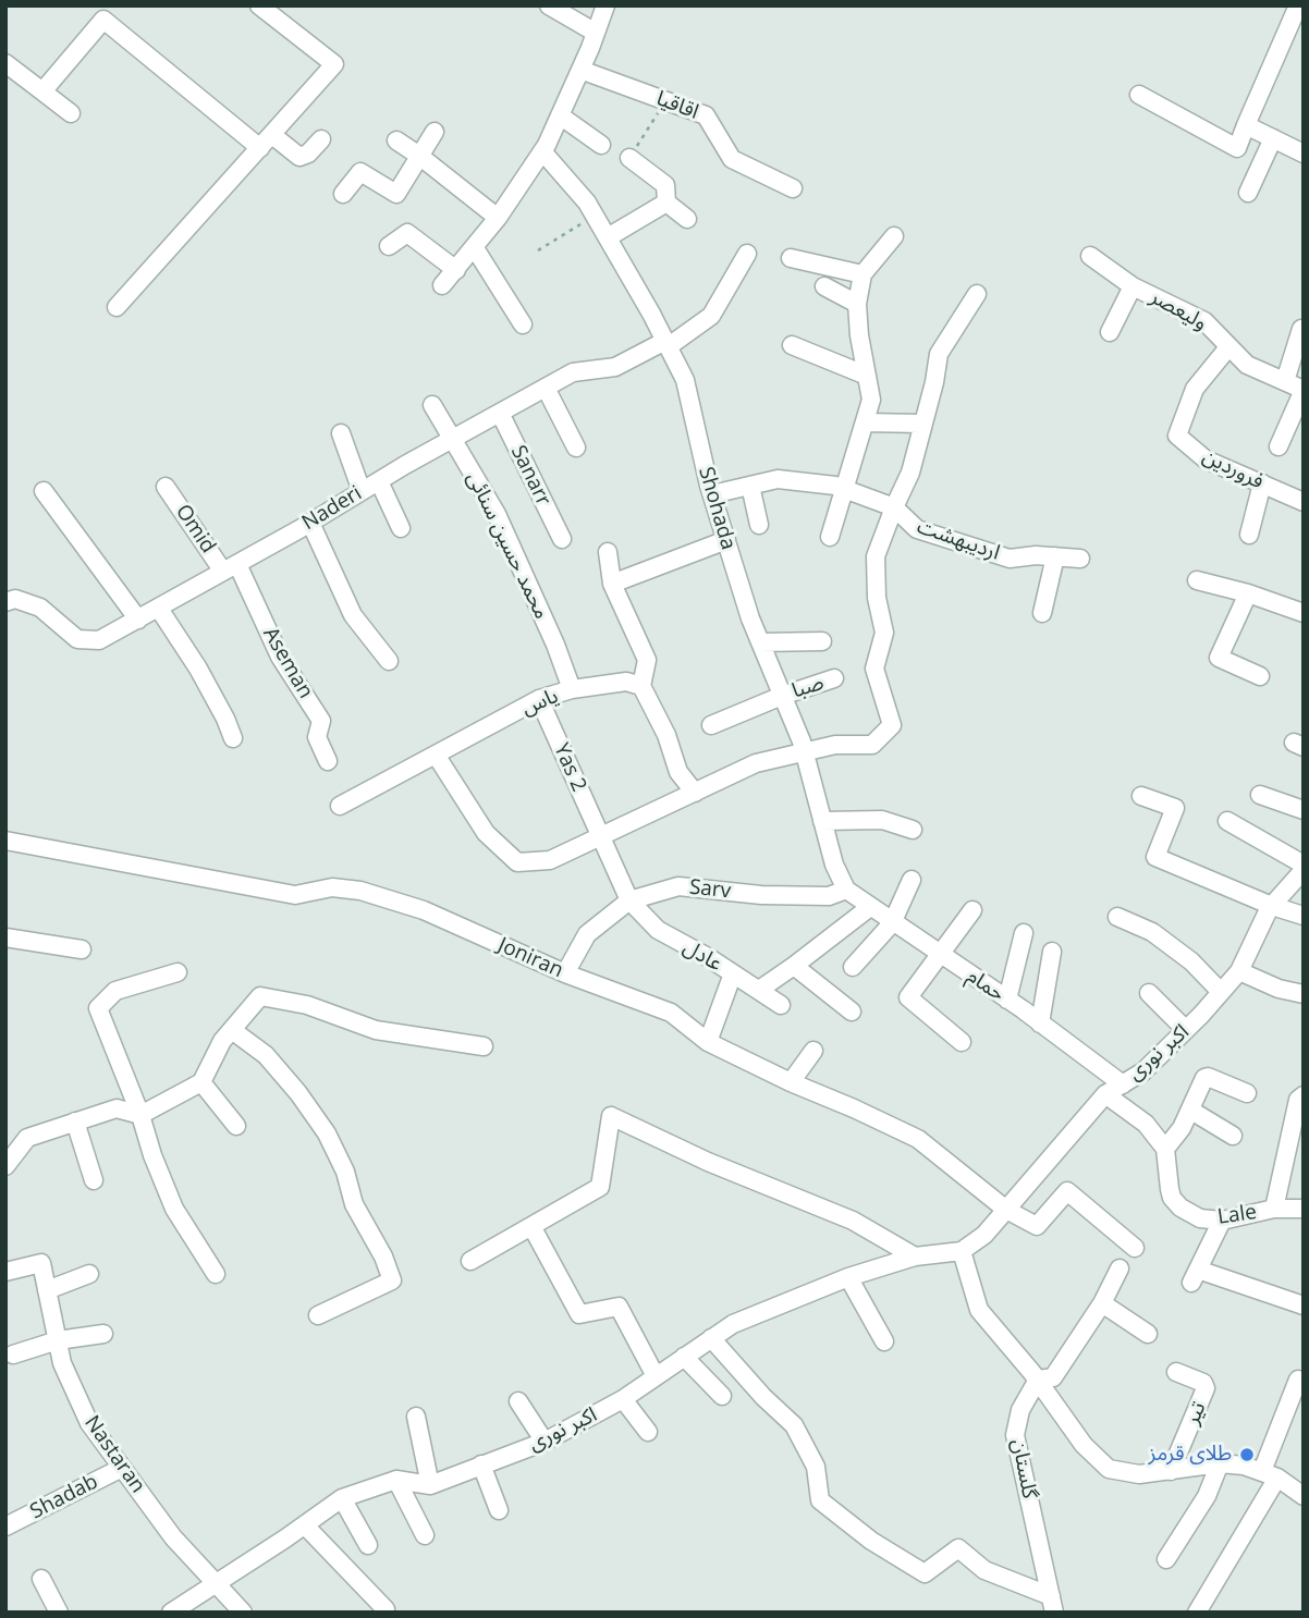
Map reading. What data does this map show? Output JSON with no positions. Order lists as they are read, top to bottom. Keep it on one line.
{"streets":{"street":["اقاقیا","ولیعصر","فروردین","Sanarr","Naderi","Shohada","Omid","اردیبهشت","محمد حسین سنائی","Aseman","صبا","یاس","Yas 2","Sarv","عادل","Joniran","حمام","اکبر نوری","Lale","تیر","Nastaran","گلستان","Shadab"]},"crossings":[["ولیعصر","فروردین"],["Sanarr","Naderi"],["Naderi","Shohada"],["Naderi","Omid"],["Naderi","محمد حسین سنائی"],["Naderi","Aseman"],["Shohada","اردیبهشت"],["Shohada","صبا"],["Shohada","Sarv"],["Shohada","حمام"],["Omid","Aseman"],["محمد حسین سنائی","یاس"],["یاس","Yas 2"],["Yas 2","Sarv"],["Yas 2","عادل"],["Sarv","عادل"],["Sarv","Joniran"],["Sarv","حمام"],["Joniran","اکبر نوری"],["حمام","اکبر نوری"],["Nastaran","Shadab"]],"places":["طلای قرمز"]}
